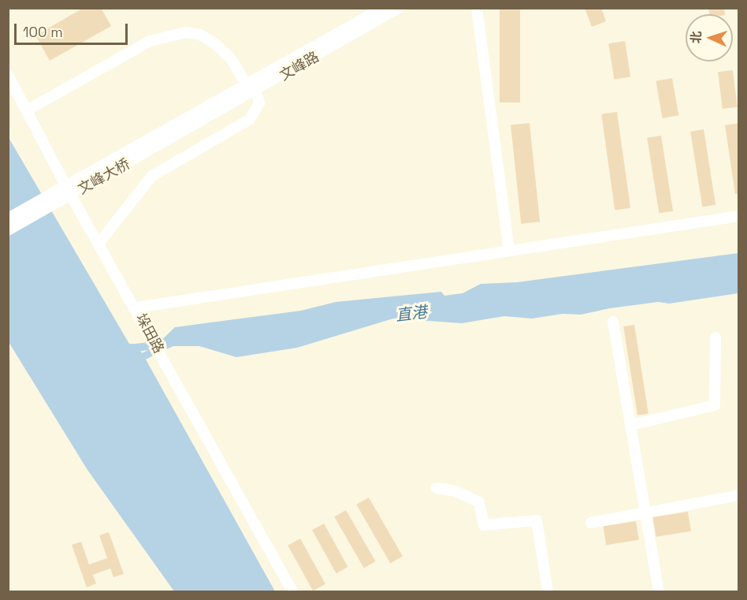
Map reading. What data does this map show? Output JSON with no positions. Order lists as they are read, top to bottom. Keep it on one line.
{"streets":{"street":["文峰路","文峰大桥","垛田路"]},"crossings":[["文峰路","文峰大桥"]],"water":["直港"],"scale_bar":"100 m","north":"left"}
